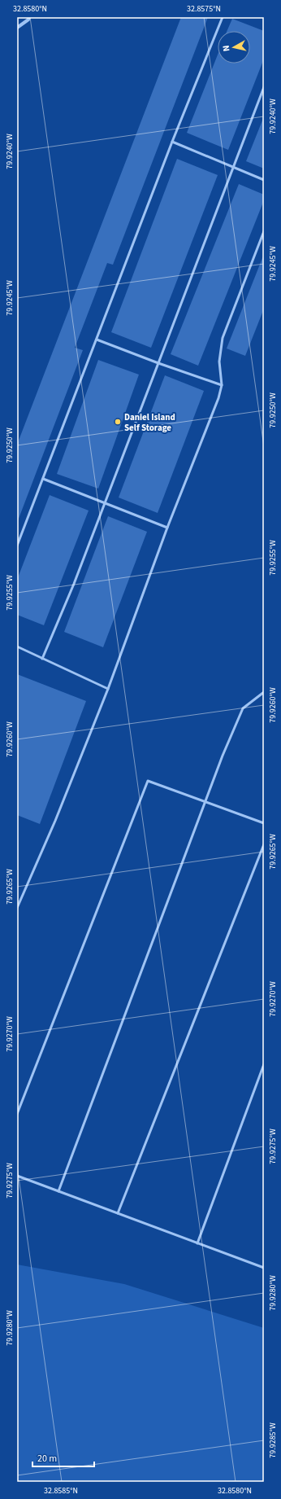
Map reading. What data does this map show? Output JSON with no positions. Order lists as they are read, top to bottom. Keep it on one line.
{"places":["Daniel Island Self Storage"],"scale_bar":"20 m","north":"left","coordinates":["32.8580°N","32.8575°N","79.9240°W","79.9245°W","79.9250°W","79.9255°W","79.9260°W","79.9265°W","79.9270°W","79.9275°W","79.9280°W","79.9285°W","32.8585°N"]}
